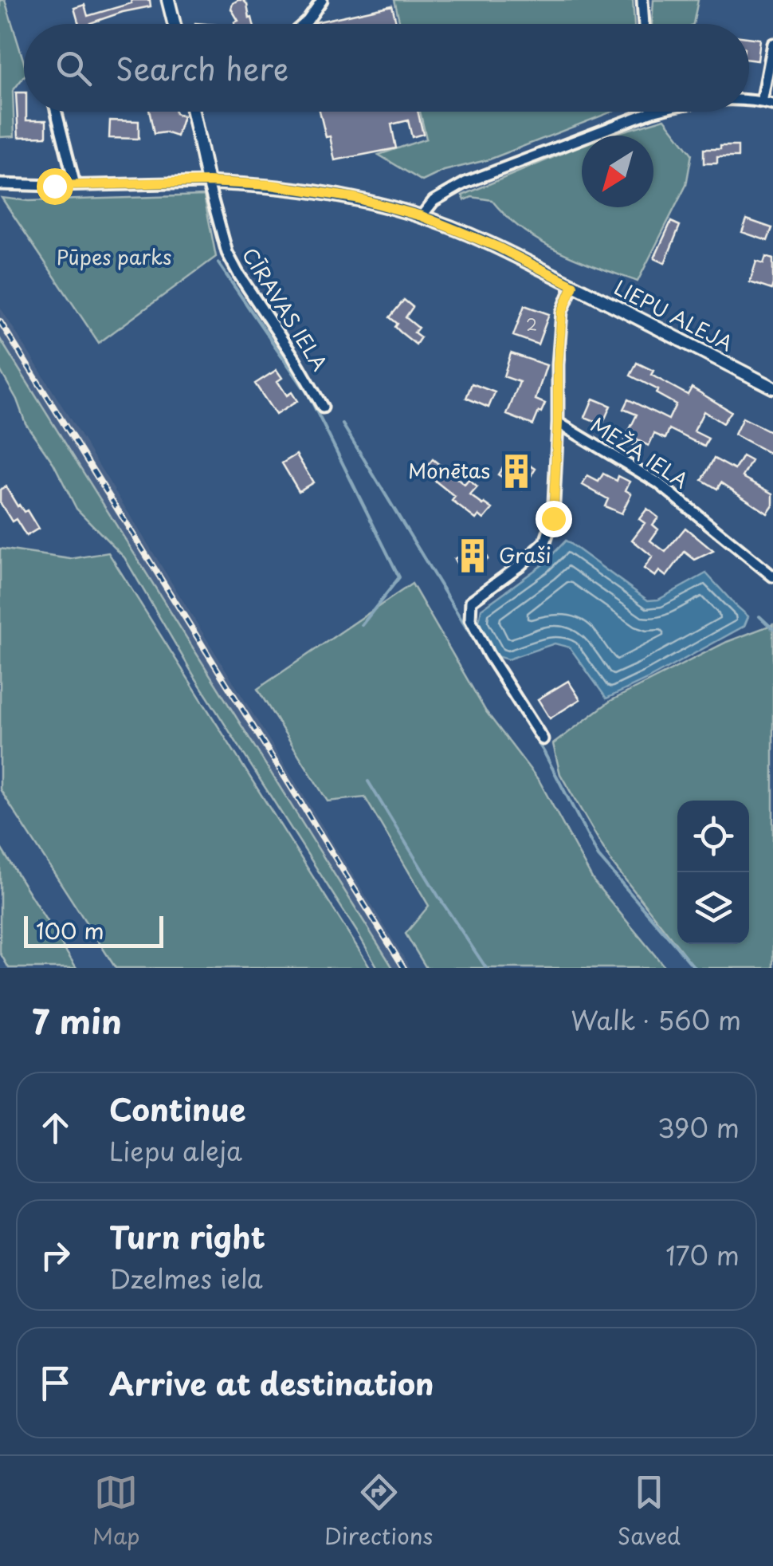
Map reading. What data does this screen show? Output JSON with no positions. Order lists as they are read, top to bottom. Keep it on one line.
{"streets":{"street":["CĪRAVAS IELA","LIEPU ALEJA","MEŽA IELA"]},"crossings":[["CĪRAVAS IELA","LIEPU ALEJA"]],"parks":["Pūpes parks"],"places":{"building":["Monētas","Graši"]},"house_numbers":["2"],"scale_bar":"100 m","north":"bottom left","page":{"search":"Search here","scale":"100 m","heading":["7 min","Walk · 560 m"],"list":[["Continue","Liepu aleja","390 m"],["Turn right","Dzelmes iela","170 m"],"Arrive at destination"],"nav":["Map","Directions","Saved"]}}
